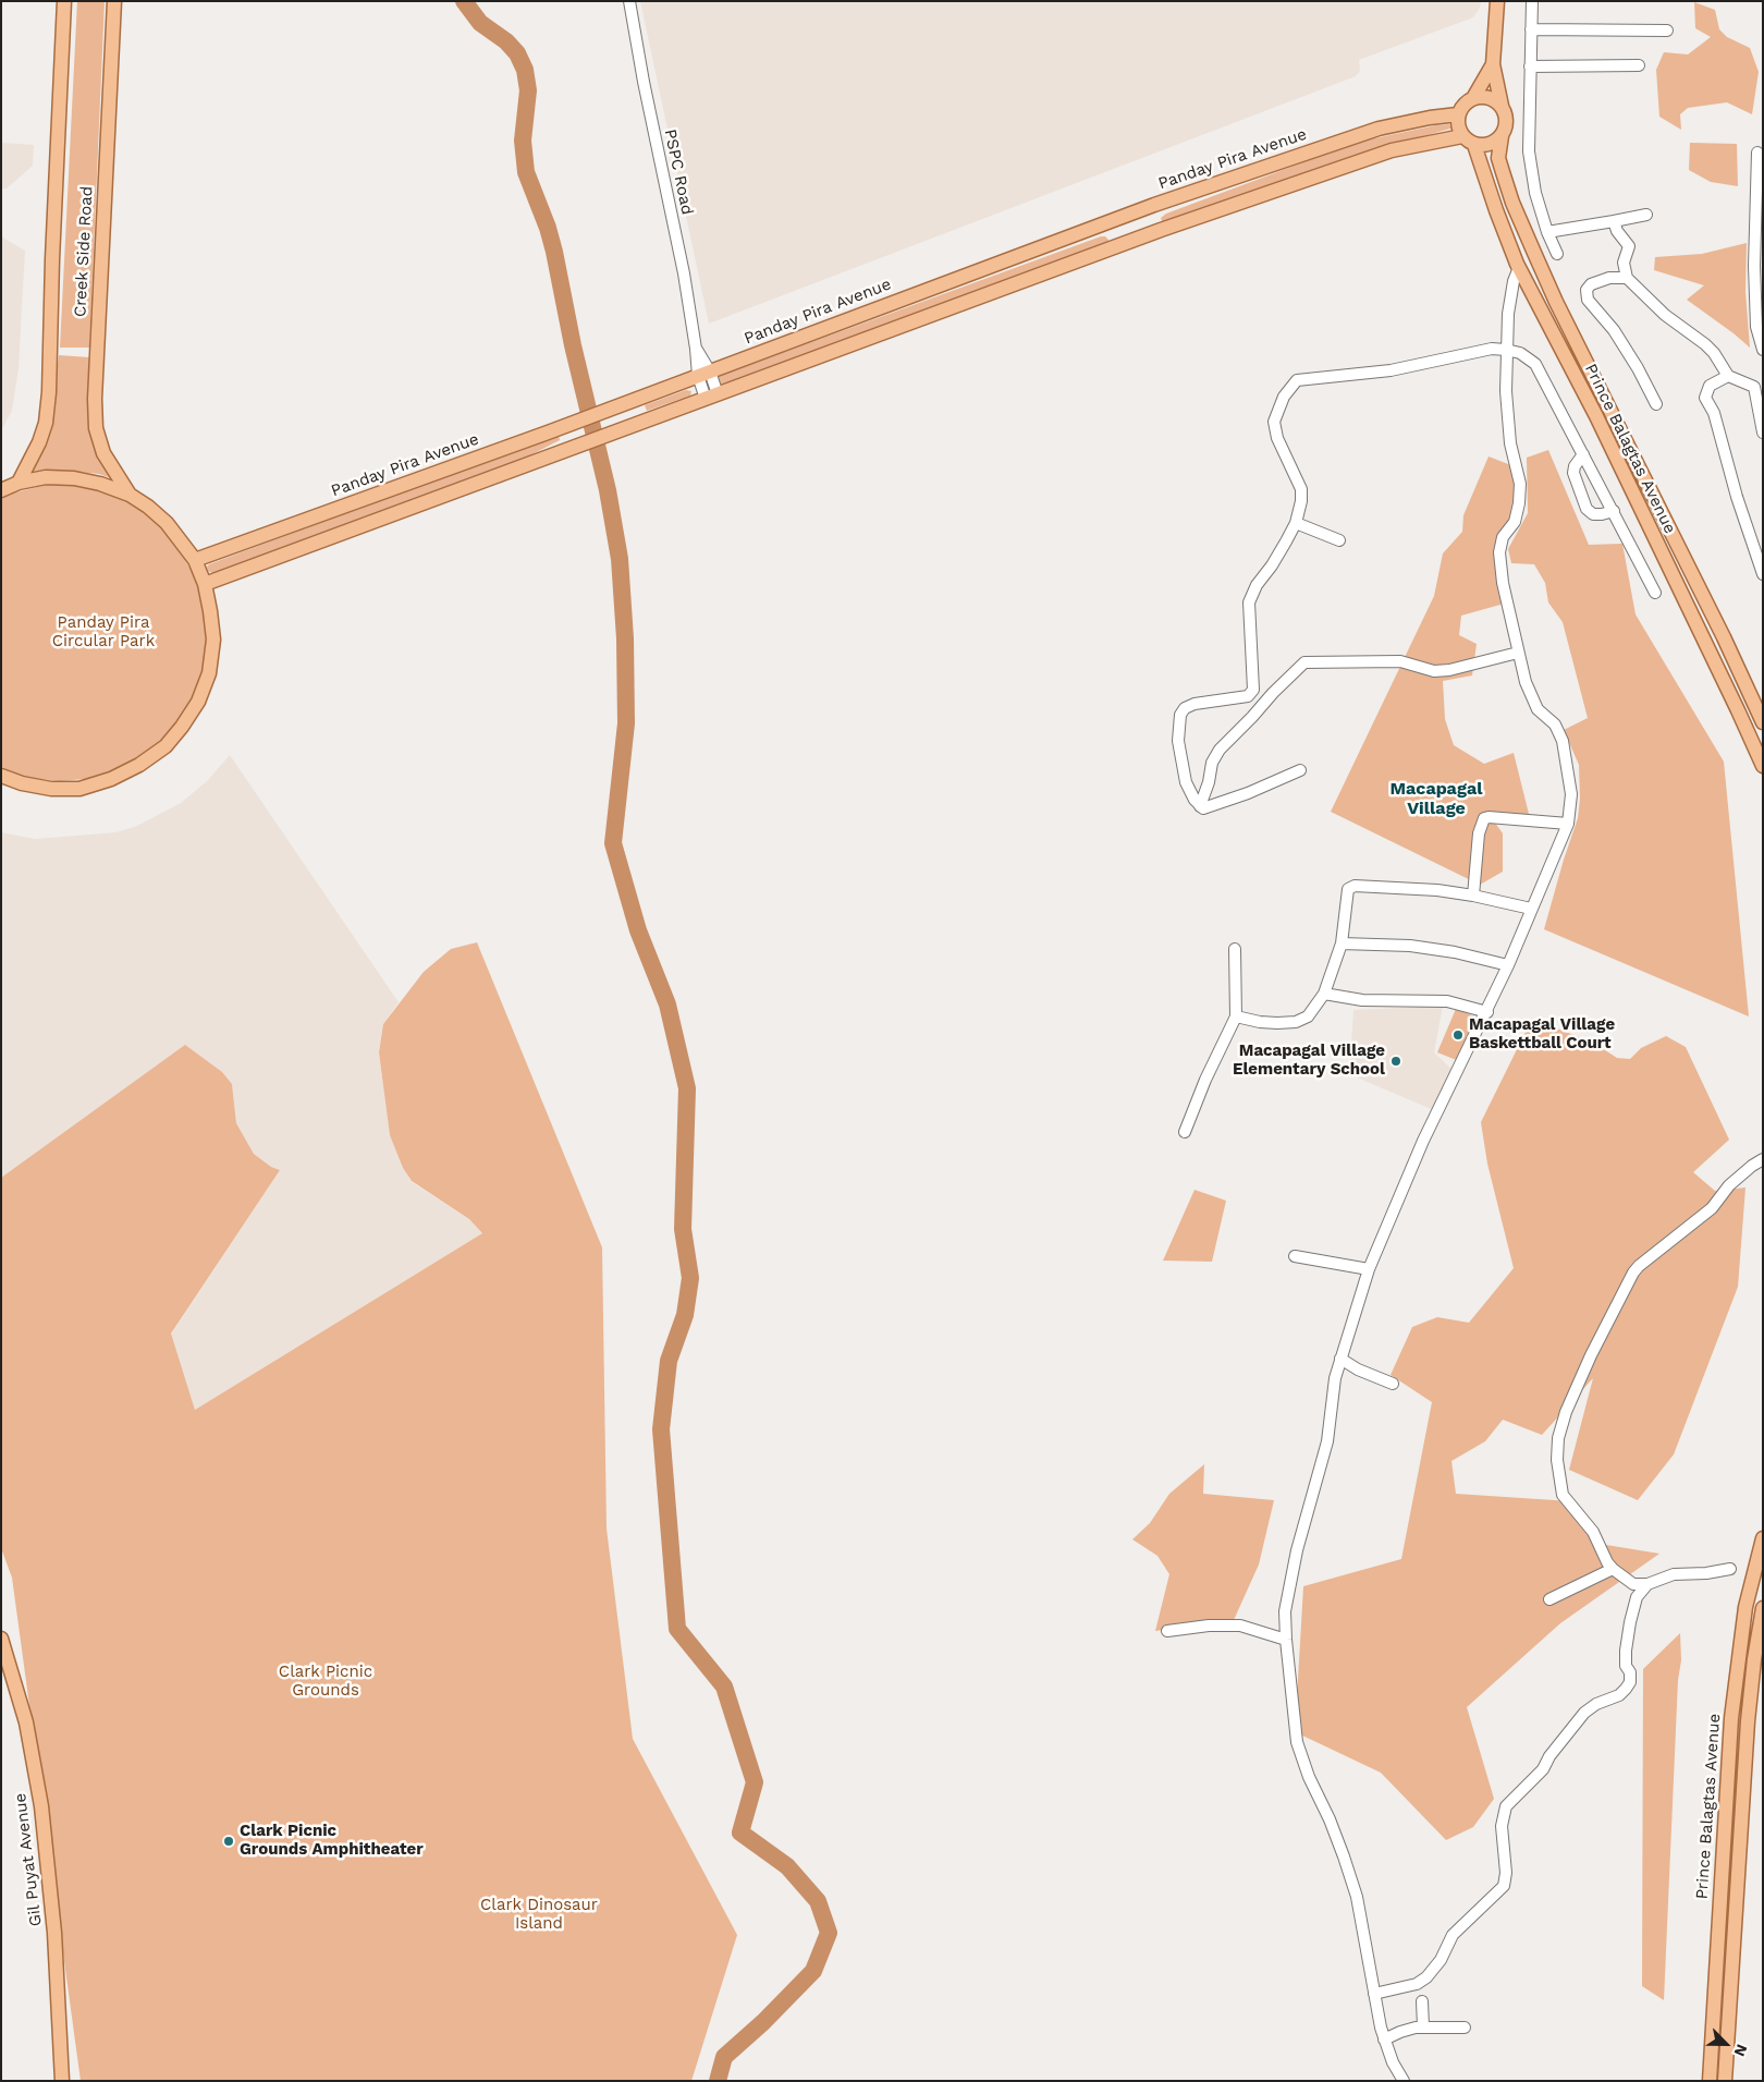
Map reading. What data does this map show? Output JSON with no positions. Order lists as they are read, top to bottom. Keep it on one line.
{"streets":{"main road":["Panday Pira Avenue","Creek Side Road","Prince Balagtas Avenue","Gil Puyat Avenue"],"street":["PSPC Road"]},"crossings":[["Panday Pira Avenue","PSPC Road"],["Panday Pira Avenue","Prince Balagtas Avenue"]],"districts":["Macapagal Village"],"parks":["Panday Pira Circular Park","Clark Picnic Grounds","Clark Dinosaur Island"],"places":["Macapagal Village Baskettball Court","Macapagal Village Elementary School","Clark Picnic Grounds Amphitheater"],"north":"bottom right"}
